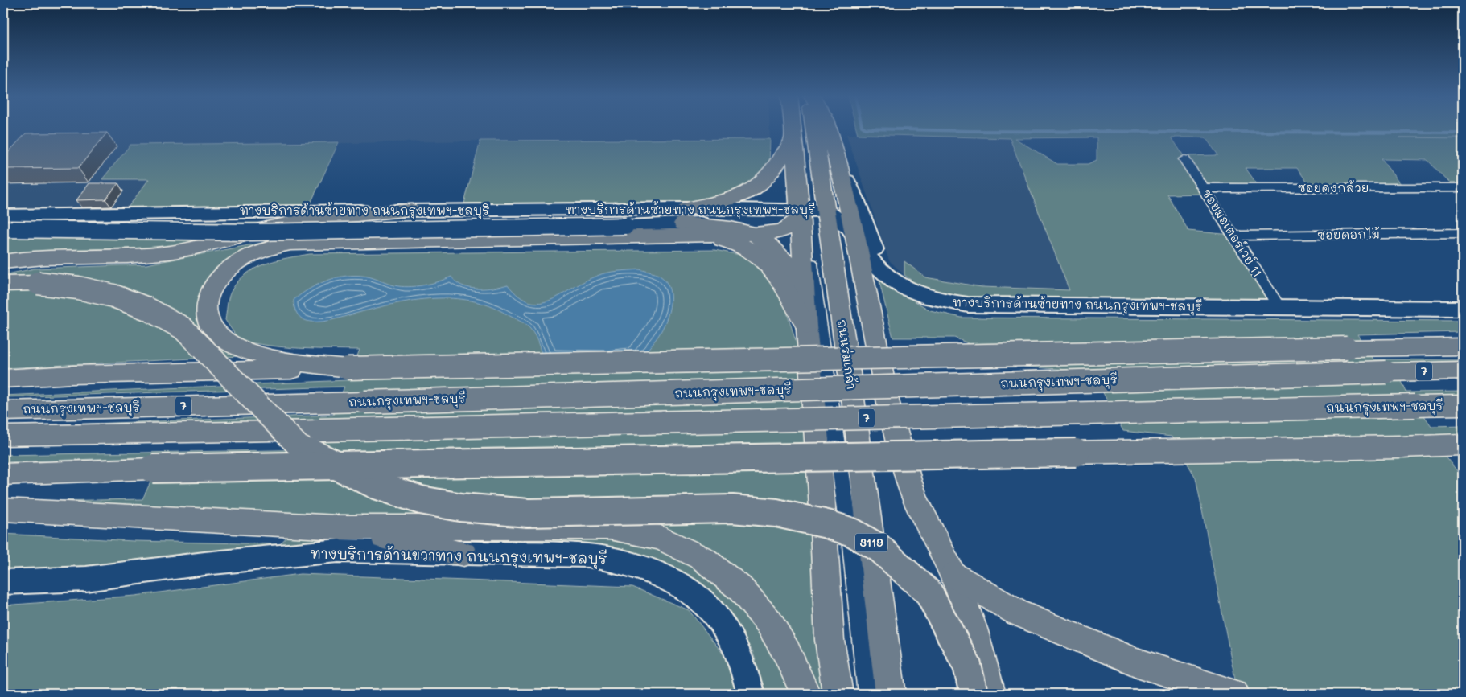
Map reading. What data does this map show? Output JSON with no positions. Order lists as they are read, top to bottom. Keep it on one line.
{"streets":{"main road":["ทางบริการด้านซ้ายทาง ถนนกรุงเทพฯ-ชลบุรี","ถนนร่มเกล้า","7","ถนนกรุงเทพฯ-ชลบุรี","3119","ทางบริการด้านขวาทาง ถนนกรุงเทพฯ-ชลบุรี"],"street":["ซอยดงกล้วย","ซอยมอเตอร์เวย์ 11","ซอยดอกไม้"]},"crossings":[["ซอยดงกล้วย","ซอยมอเตอร์เวย์ 11"],["ทางบริการด้านซ้ายทาง ถนนกรุงเทพฯ-ชลบุรี","ซอยมอเตอร์เวย์ 11"],["ทางบริการด้านซ้ายทาง ถนนกรุงเทพฯ-ชลบุรี","ถนนร่มเกล้า"],["ซอยมอเตอร์เวย์ 11","ซอยดอกไม้"]]}
